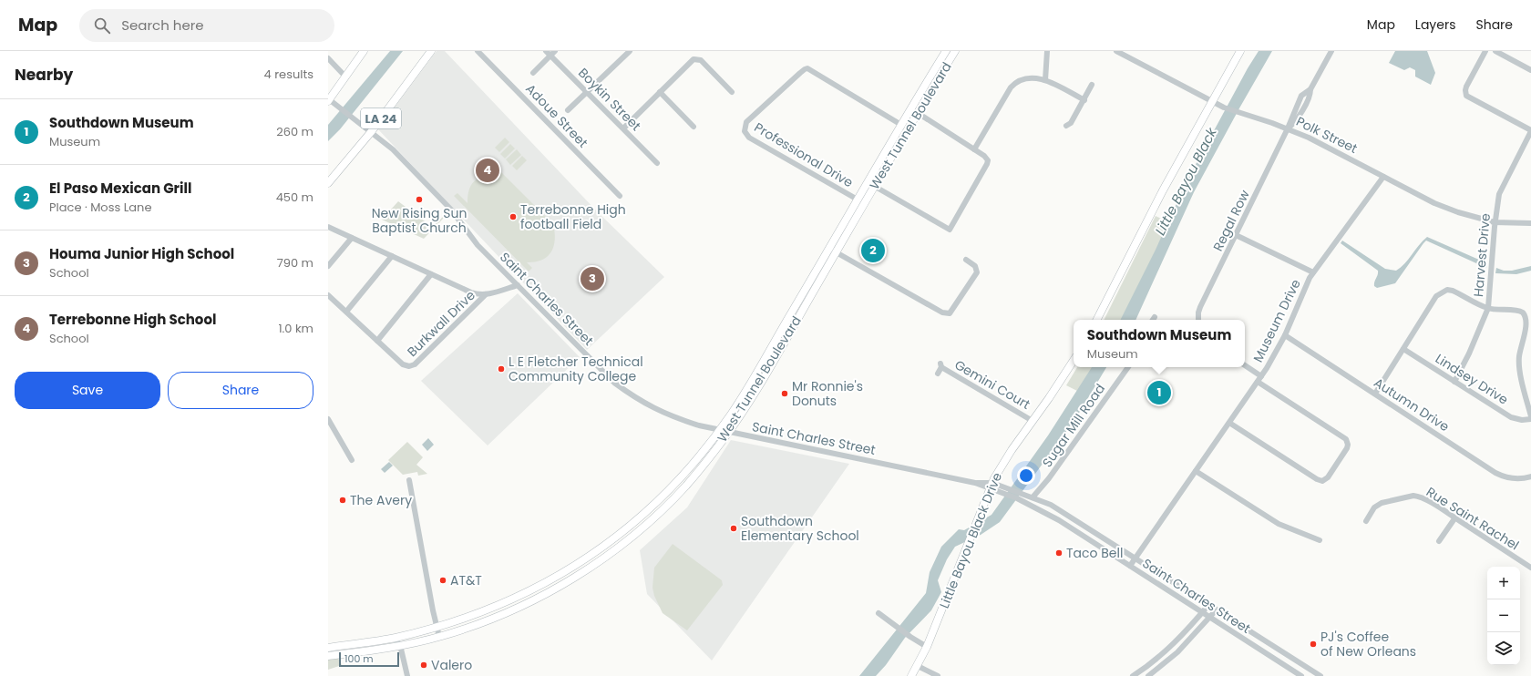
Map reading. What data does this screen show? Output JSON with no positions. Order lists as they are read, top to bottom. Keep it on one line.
{"streets":{"main road":["LA 24","West Tunnel Boulevard","Little Bayou Black Drive"],"street":["Boykin Street","Adoue Street","Polk Street","Professional Drive","Regal Row","Harvest Drive","Saint Charles Street","Museum Drive","Burkwall Drive","Lindsey Drive","Gemini Court","Autumn Drive","Sugar Mill Road","Rue Saint Rachel"]},"crossings":[["LA 24","Saint Charles Street"],["West Tunnel Boulevard","Professional Drive"],["West Tunnel Boulevard","Saint Charles Street"],["Polk Street","Regal Row"],["Polk Street","Harvest Drive"],["Polk Street","Museum Drive"],["Harvest Drive","Lindsey Drive"],["Saint Charles Street","Museum Drive"],["Saint Charles Street","Sugar Mill Road"],["Saint Charles Street","Little Bayou Black Drive"],["Museum Drive","Autumn Drive"],["Gemini Court","Little Bayou Black Drive"]],"water":["Little Bayou Black"],"places":["New Rising Sun Baptist Church","Terrebonne High football Field","L E Fletcher Technical Community College","Mr Ronnie's Donuts","The Avery","Southdown Elementary School","Taco Bell","AT&T","PJ's Coffee of New Orleans","Valero"],"scale_bar":"100 m","page":{"header":"Map","search":"Search here","nav":["Map","Layers","Share"],"heading":["Nearby","4 results"],"list":[{"mark":"1","name":"Southdown Museum","note":"Museum","value":"260 m"},{"mark":"2","name":"El Paso Mexican Grill","note":"Place · Moss Lane","value":"450 m"},{"mark":"3","name":"Houma Junior High School","note":"School","value":"790 m"},{"mark":"4","name":"Terrebonne High School","note":"School","value":"1.0 km"}],"pins":["4","2","3","1"],"popup":["Southdown Museum","Museum"],"buttons":["Save","Share"],"map_buttons":["+","−"],"scale":"100 m"}}
